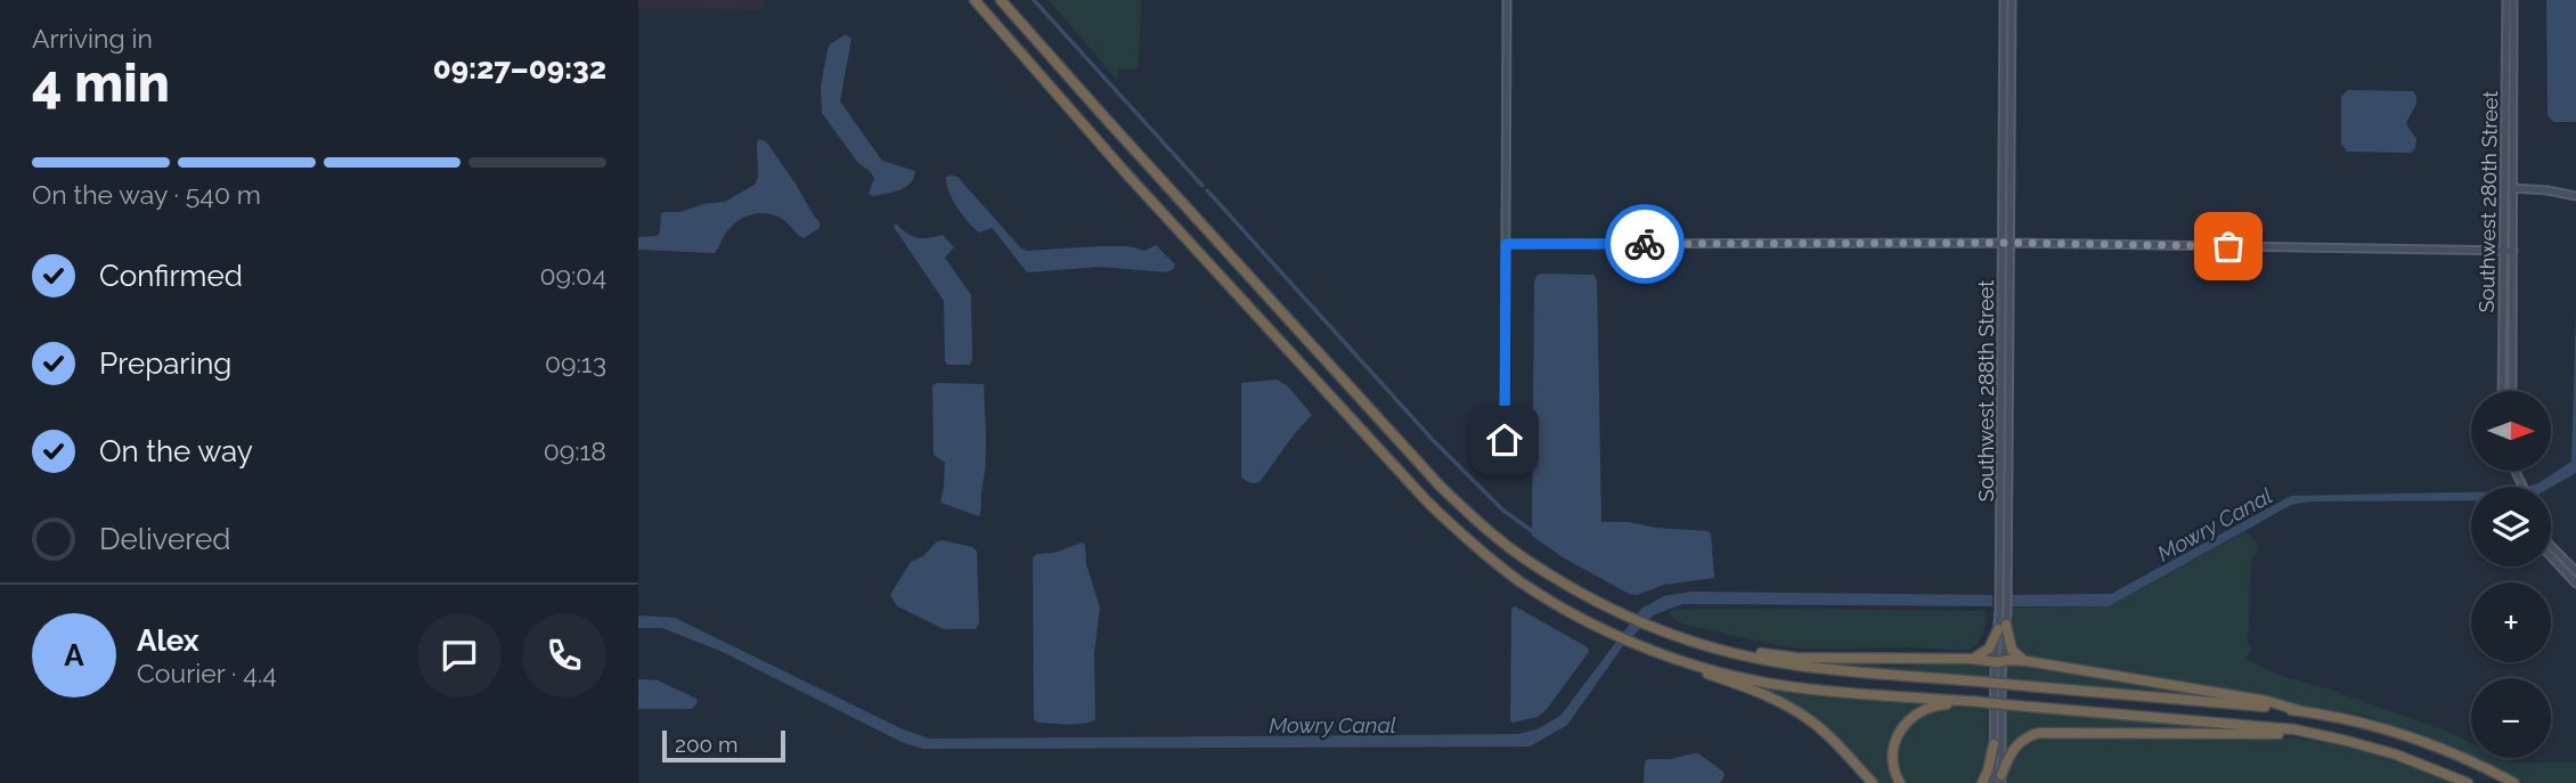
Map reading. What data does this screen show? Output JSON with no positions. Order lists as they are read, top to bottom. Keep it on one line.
{"streets":{"street":["Southwest 280th Street","Southwest 288th Street"]},"water":["Mowry Canal"],"scale_bar":"200 m","north":"right","page":{"heading":["4 min","Arriving in","09:27–09:32"],"panel":["Alex","Courier · 4.4"],"bar":"On the way · 540 m","list":[["Confirmed","09:04"],["Preparing","09:13"],["On the way","09:18"],"Delivered"],"map_buttons":["+","−"],"round":"A","scale":"200 m"}}
